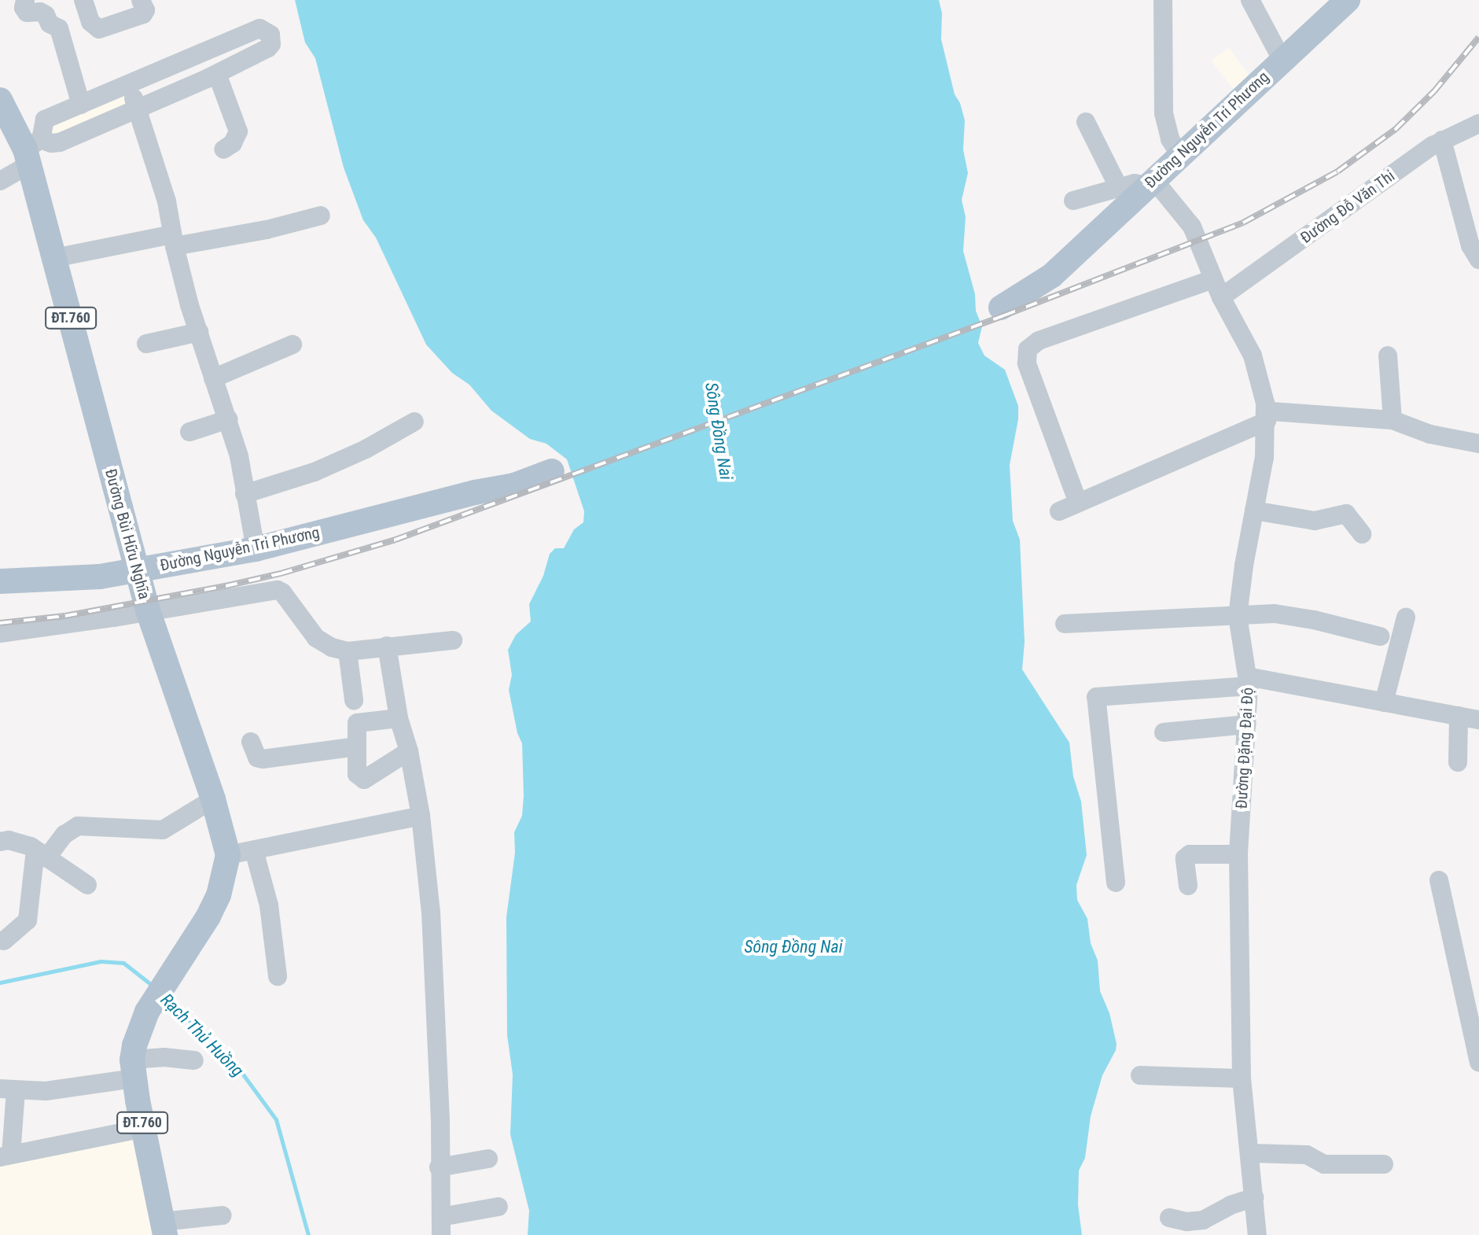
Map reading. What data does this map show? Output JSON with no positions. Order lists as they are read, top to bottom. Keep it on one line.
{"streets":{"main road":["Đường Nguyễn Tri Phương","ĐT.760","Đường Bùi Hữu Nghĩa"],"street":["Đường Đỗ Văn Thi","Đường Đặng Đại Độ"]},"crossings":[["Đường Nguyễn Tri Phương","Đường Bùi Hữu Nghĩa"],["Đường Nguyễn Tri Phương","Đường Đặng Đại Độ"],["Đường Đỗ Văn Thi","Đường Đặng Đại Độ"],["ĐT.760","Đường Bùi Hữu Nghĩa"]],"water":["Sông Đồng Nai","Rạch Thủ Huồng"]}
